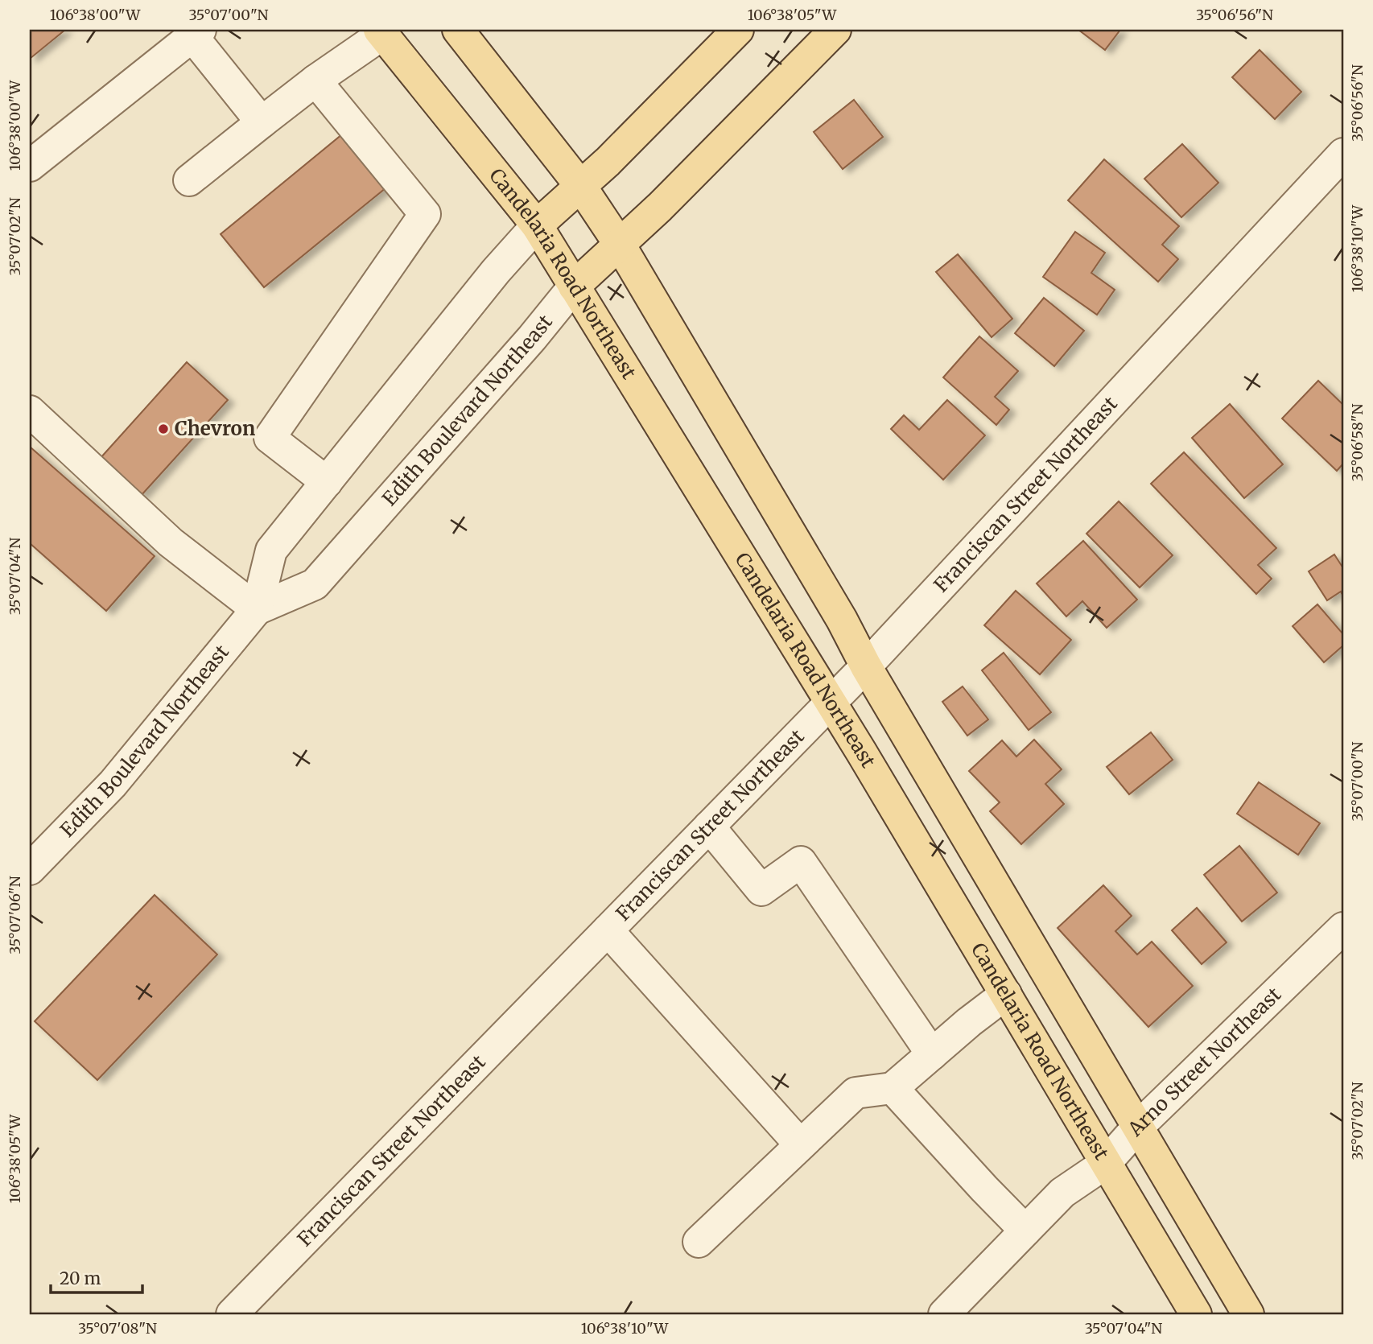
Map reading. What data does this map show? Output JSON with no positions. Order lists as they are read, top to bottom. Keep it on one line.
{"streets":{"main road":["Candelaria Road Northeast","Edith Boulevard Northeast"],"street":["Franciscan Street Northeast","Arno Street Northeast"]},"crossings":[["Candelaria Road Northeast","Edith Boulevard Northeast"],["Candelaria Road Northeast","Franciscan Street Northeast"],["Candelaria Road Northeast","Arno Street Northeast"]],"places":["Chevron"],"scale_bar":"20 m","coordinates":["106°38'00\"W","35°07'00\"N","106°38'05\"W","35°06'56\"N","35°07'02\"N","106°38'10\"W","35°06'58\"N","35°07'04\"N","35°07'06\"N","35°07'08\"N"]}
